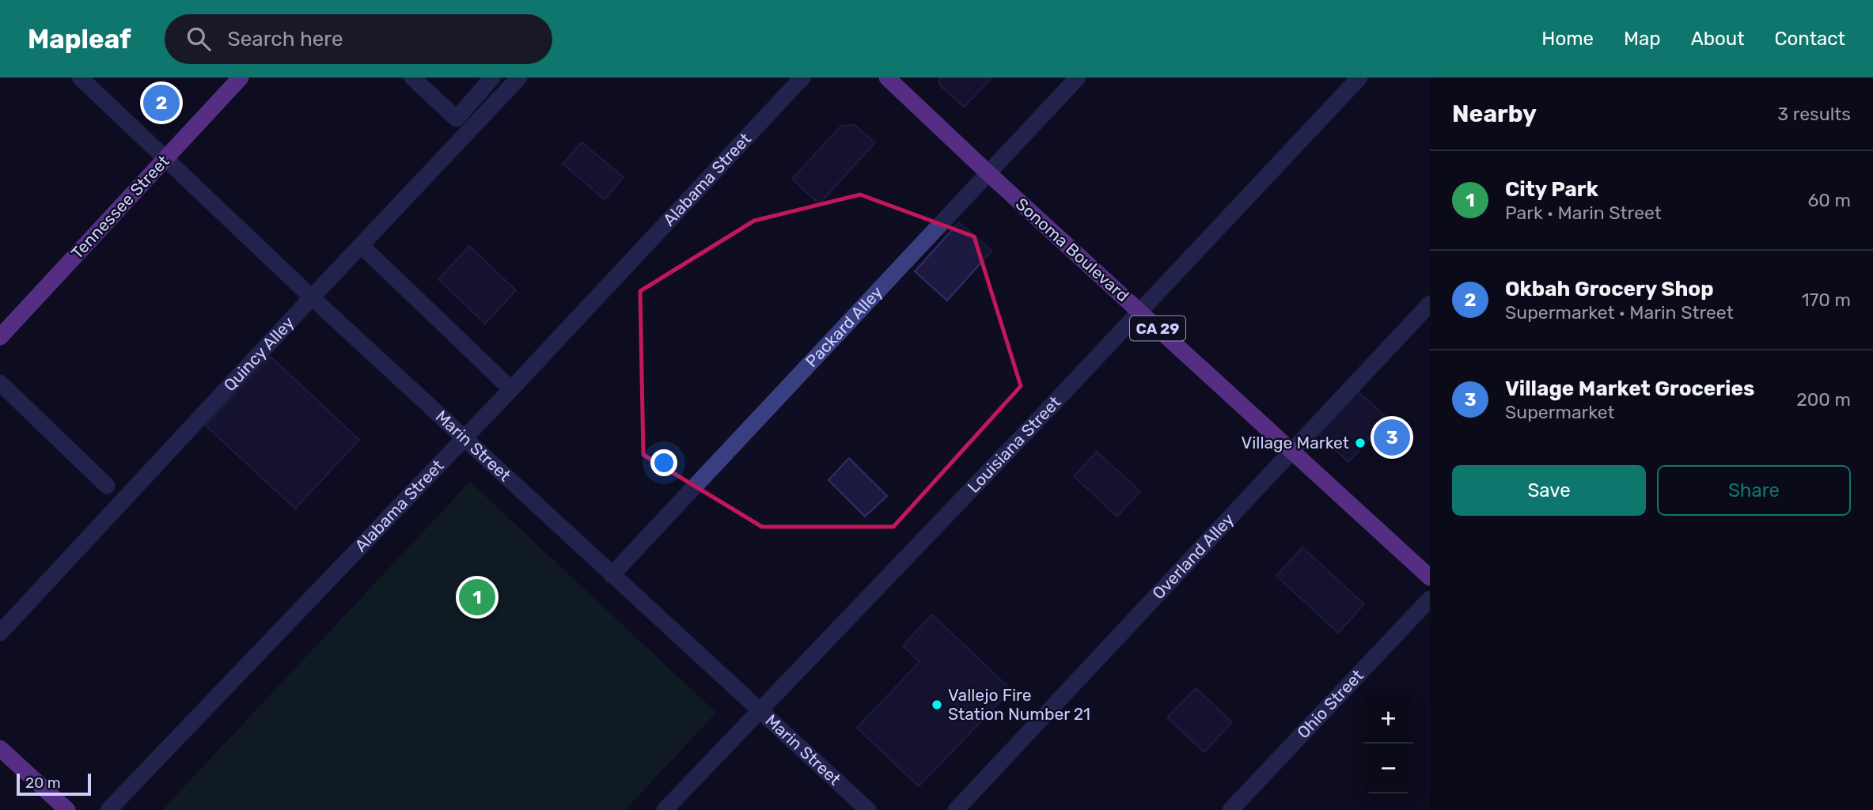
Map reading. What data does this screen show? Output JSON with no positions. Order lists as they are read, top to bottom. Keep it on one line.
{"streets":{"main road":["Tennessee Street","Sonoma Boulevard","CA 29"],"street":["Alabama Street","Packard Alley","Quincy Alley","Louisiana Street","Marin Street","Overland Alley","Ohio Street"]},"crossings":[["Alabama Street","Marin Street"],["Tennessee Street","Marin Street"],["Sonoma Boulevard","Packard Alley"],["Sonoma Boulevard","Louisiana Street"],["Sonoma Boulevard","Overland Alley"],["Packard Alley","Marin Street"],["Quincy Alley","Marin Street"],["Louisiana Street","Marin Street"]],"places":["Village Market","Vallejo Fire Station Number 21"],"scale_bar":"20 m","page":{"header":"Mapleaf","search":"Search here","nav":["Home","Map","About","Contact"],"heading":["Nearby","3 results"],"pins":["2","3","1"],"list":[{"mark":"1","name":"City Park","note":"Park · Marin Street","value":"60 m"},{"mark":"2","name":"Okbah Grocery Shop","note":"Supermarket · Marin Street","value":"170 m"},{"mark":"3","name":"Village Market Groceries","note":"Supermarket","value":"200 m"}],"buttons":["Save","Share"],"map_buttons":["+","−"],"scale":"20 m"}}
